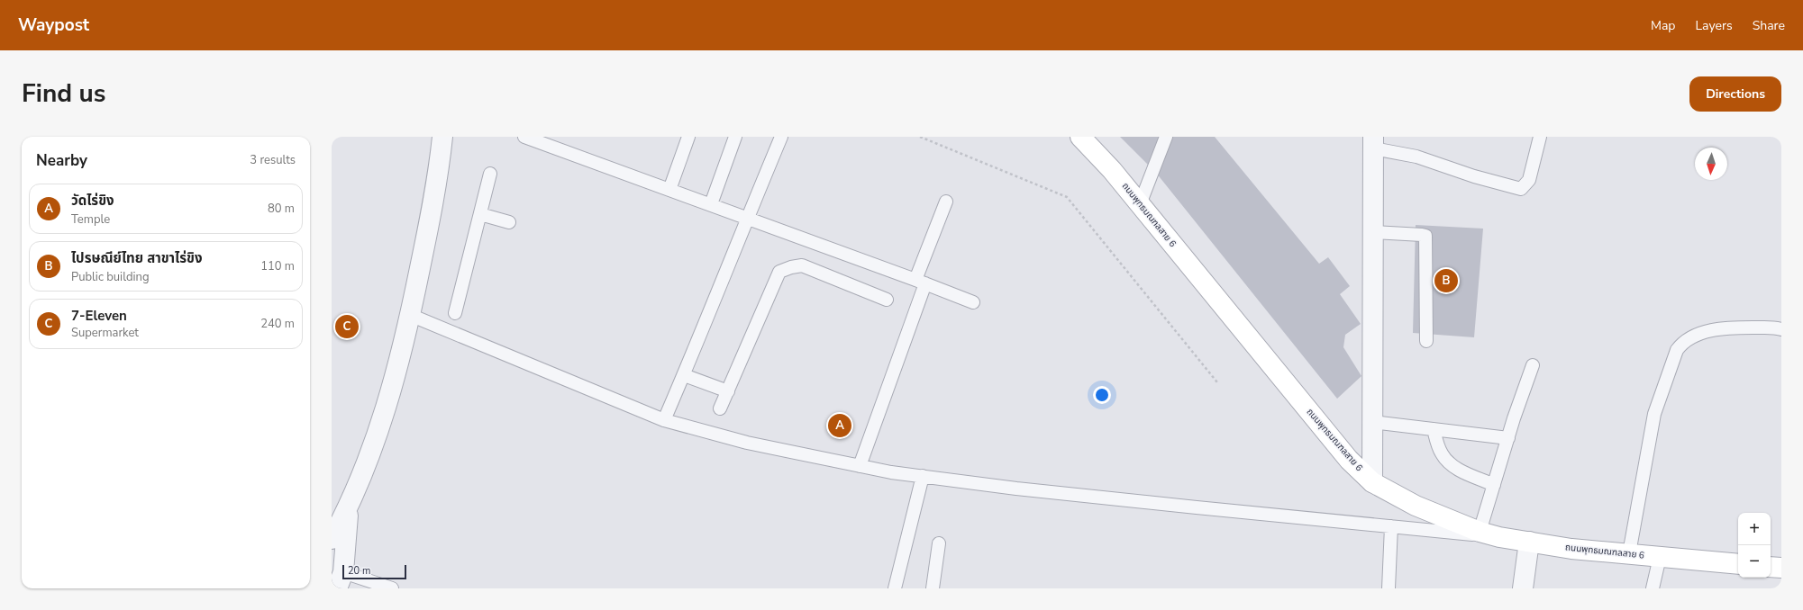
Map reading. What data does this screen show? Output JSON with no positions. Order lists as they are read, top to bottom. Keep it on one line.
{"streets":{"main road":["ถนนพุทธมณฑลสาย 6"]},"scale_bar":"20 m","north":"bottom","page":{"header":"Waypost","nav":["Map","Layers","Share"],"title":"Find us","buttons":"Directions","heading":["Nearby","3 results"],"list":[{"mark":"A","name":"วัดไร่ขิง","note":"Temple","value":"80 m"},{"mark":"B","name":"ไปรษณีย์ไทย สาขาไร่ขิง","note":"Public building","value":"110 m"},{"mark":"C","name":"7-Eleven","note":"Supermarket","value":"240 m"}],"pins":["B","C","A"],"map_buttons":["+","−"],"scale":"20 m"}}
